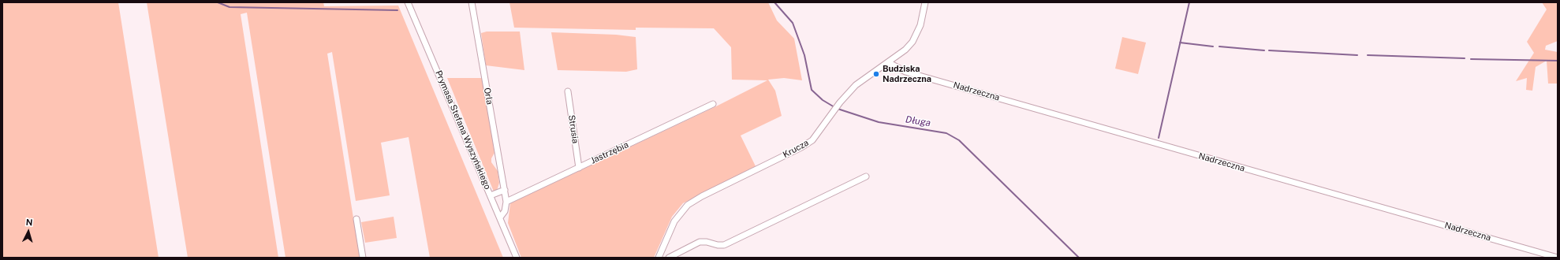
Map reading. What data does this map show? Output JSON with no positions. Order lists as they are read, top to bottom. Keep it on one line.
{"streets":{"street":["Nadrzeczna","Orla","Strusia","Prymasa Stefana Wyszyńskiego","Krucza","Jastrzębia"]},"crossings":[["Nadrzeczna","Krucza"],["Orla","Prymasa Stefana Wyszyńskiego"],["Orla","Jastrzębia"],["Strusia","Jastrzębia"]],"water":["Długa"],"places":["Budziska Nadrzeczna"],"north":"top"}
